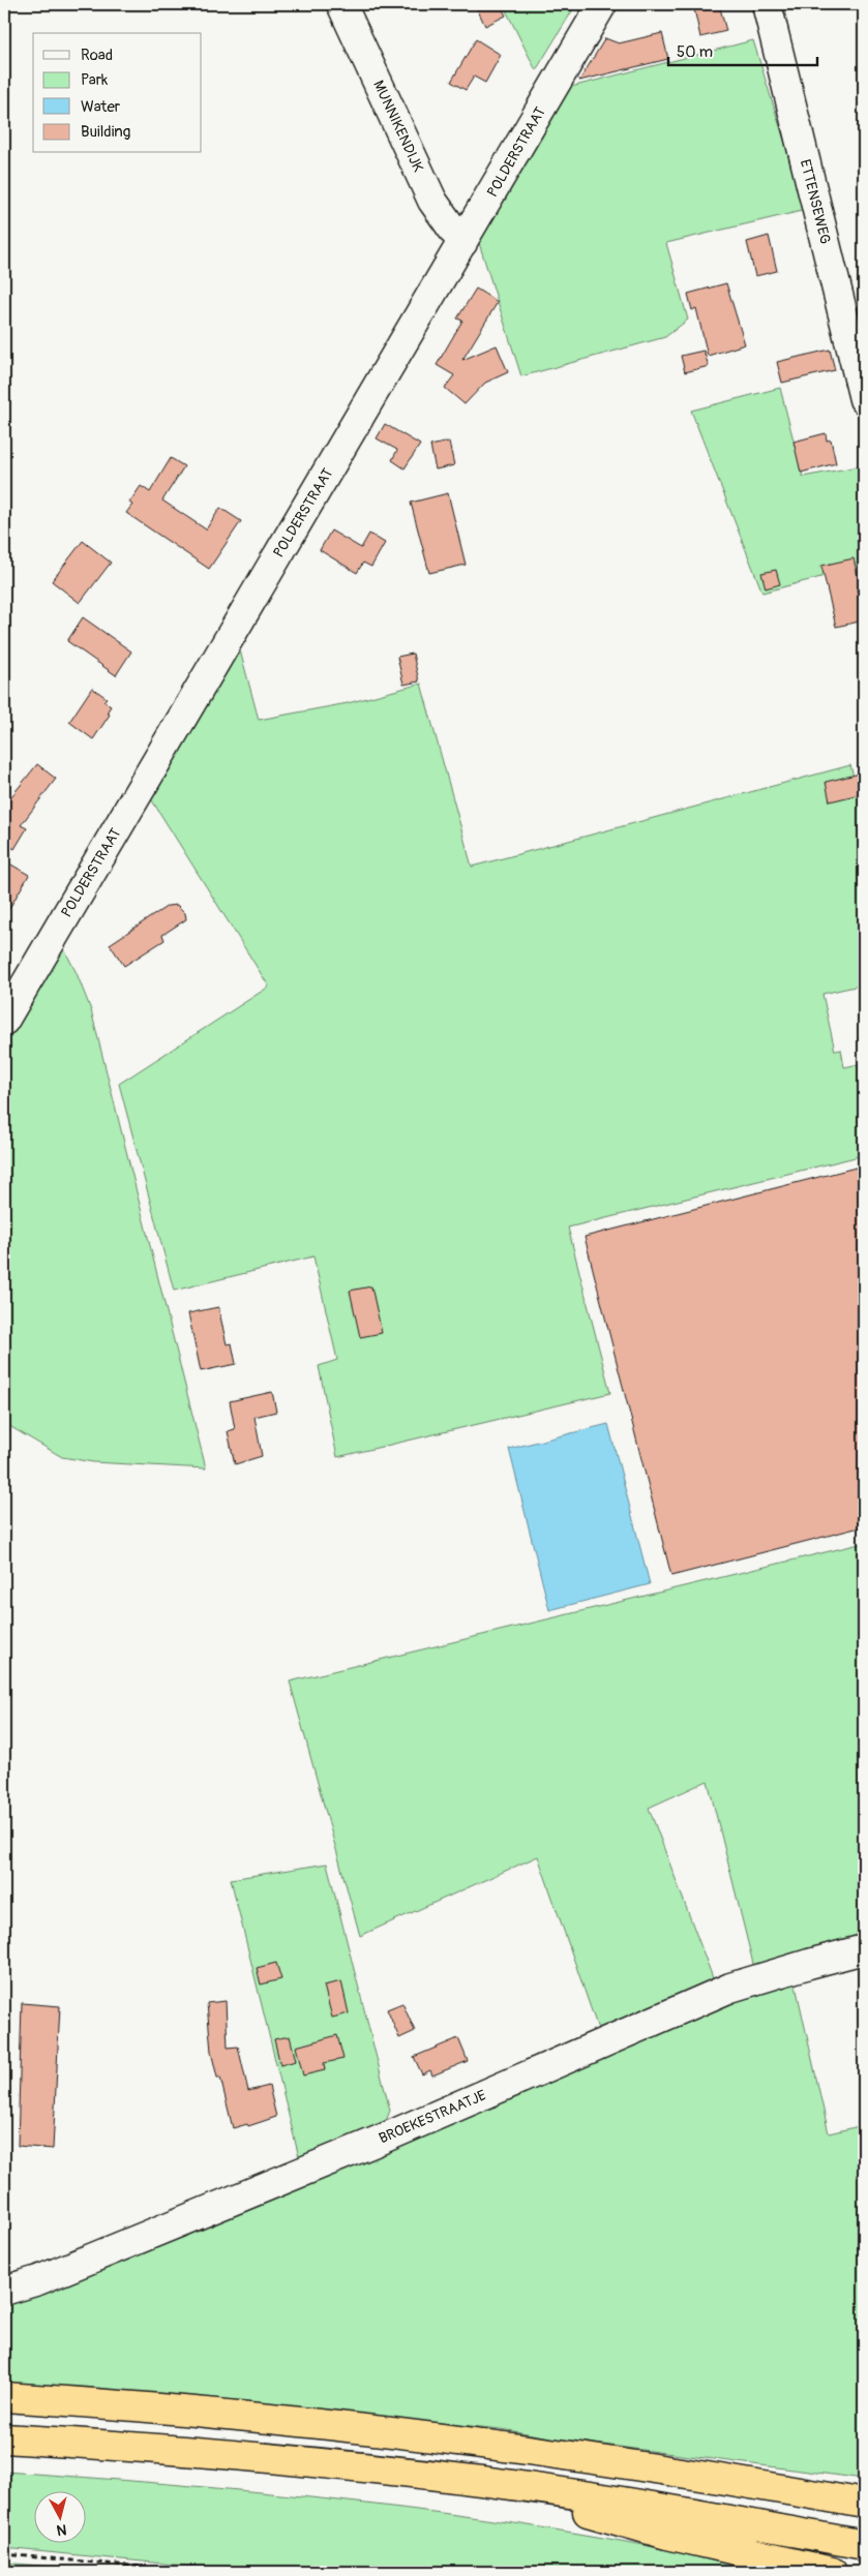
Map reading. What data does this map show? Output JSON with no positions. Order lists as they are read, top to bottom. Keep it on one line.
{"streets":{"street":["MUNNIKENDIJK","POLDERSTRAAT","ETTENSEWEG","BROEKESTRAATJE"]},"crossings":[["MUNNIKENDIJK","POLDERSTRAAT"]],"legend":["Road","Park","Water","Building"],"scale_bar":"50 m","north":"bottom"}
